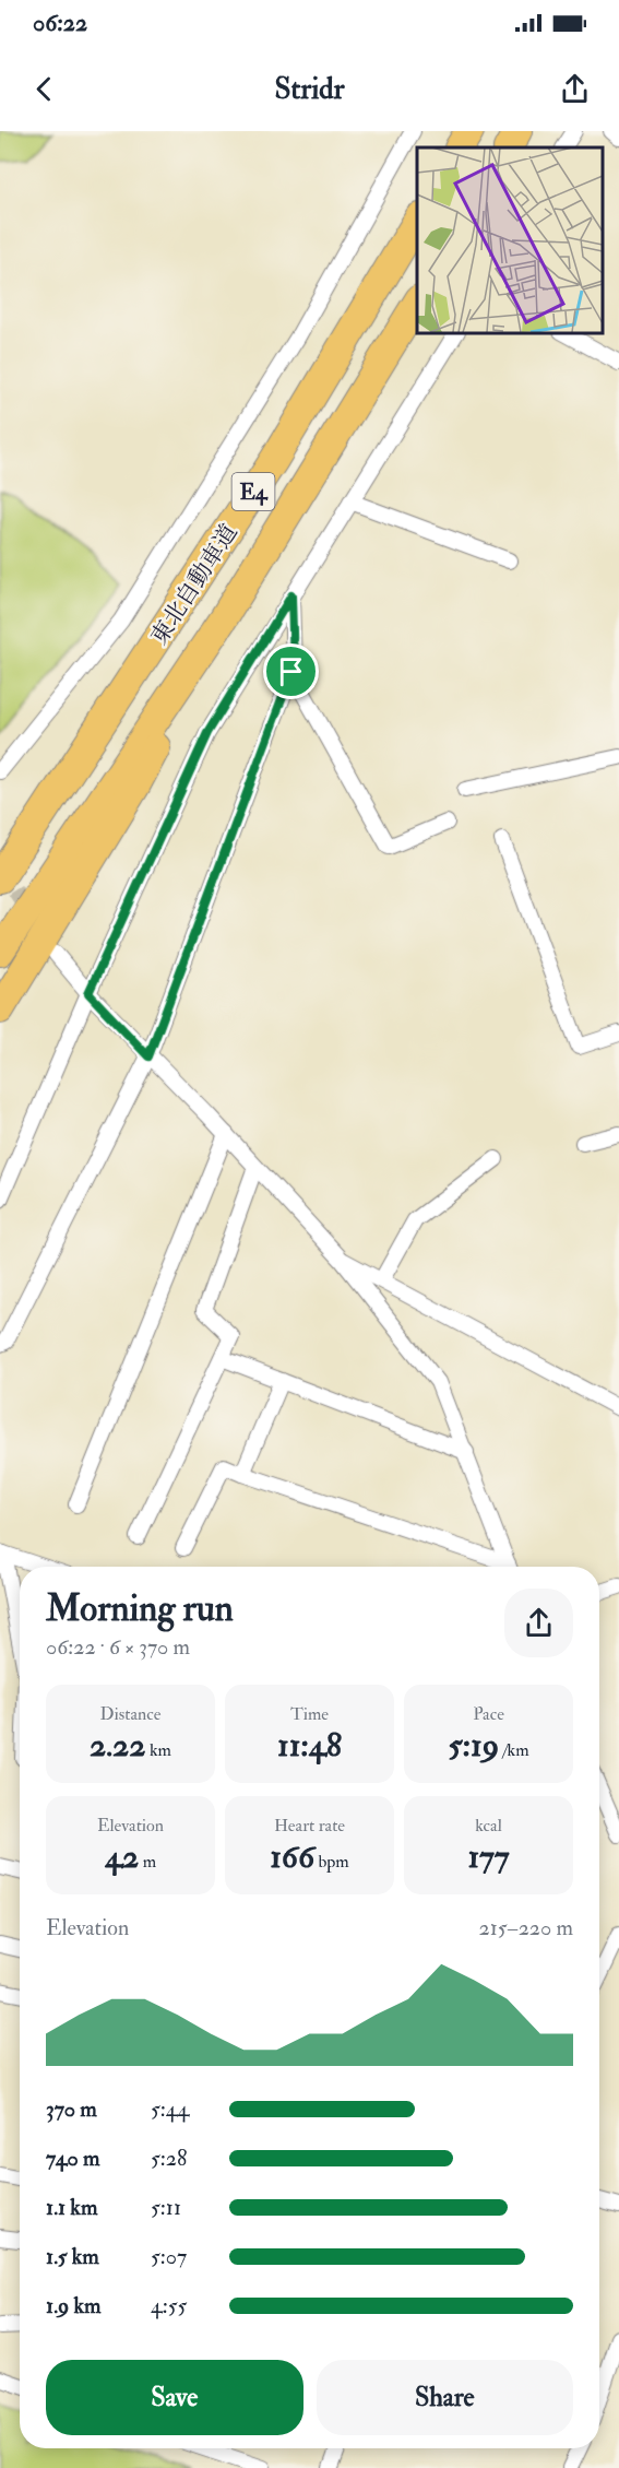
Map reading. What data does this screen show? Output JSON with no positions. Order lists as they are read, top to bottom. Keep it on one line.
{"streets":{"highway":["E4","東北自動車道"]},"page":{"status":"06:22","header":"Stridr","heading":["Morning run","06:22 · 6 × 370 m"],"stats":[["Distance","2.22 km"],["Time","11:48"],["Pace","5:19 /km"],["Elevation","42 m"],["Heart rate","166 bpm"],["kcal","177"]],"chart":["Elevation","215–220 m"],"list":[{"name":"370 m","note":"5:44"},{"name":"740 m","note":"5:28"},{"name":"1.1 km","note":"5:11"},{"name":"1.5 km","note":"5:07"},{"name":"1.9 km","note":"4:55"}],"buttons":["Save","Share"]}}
